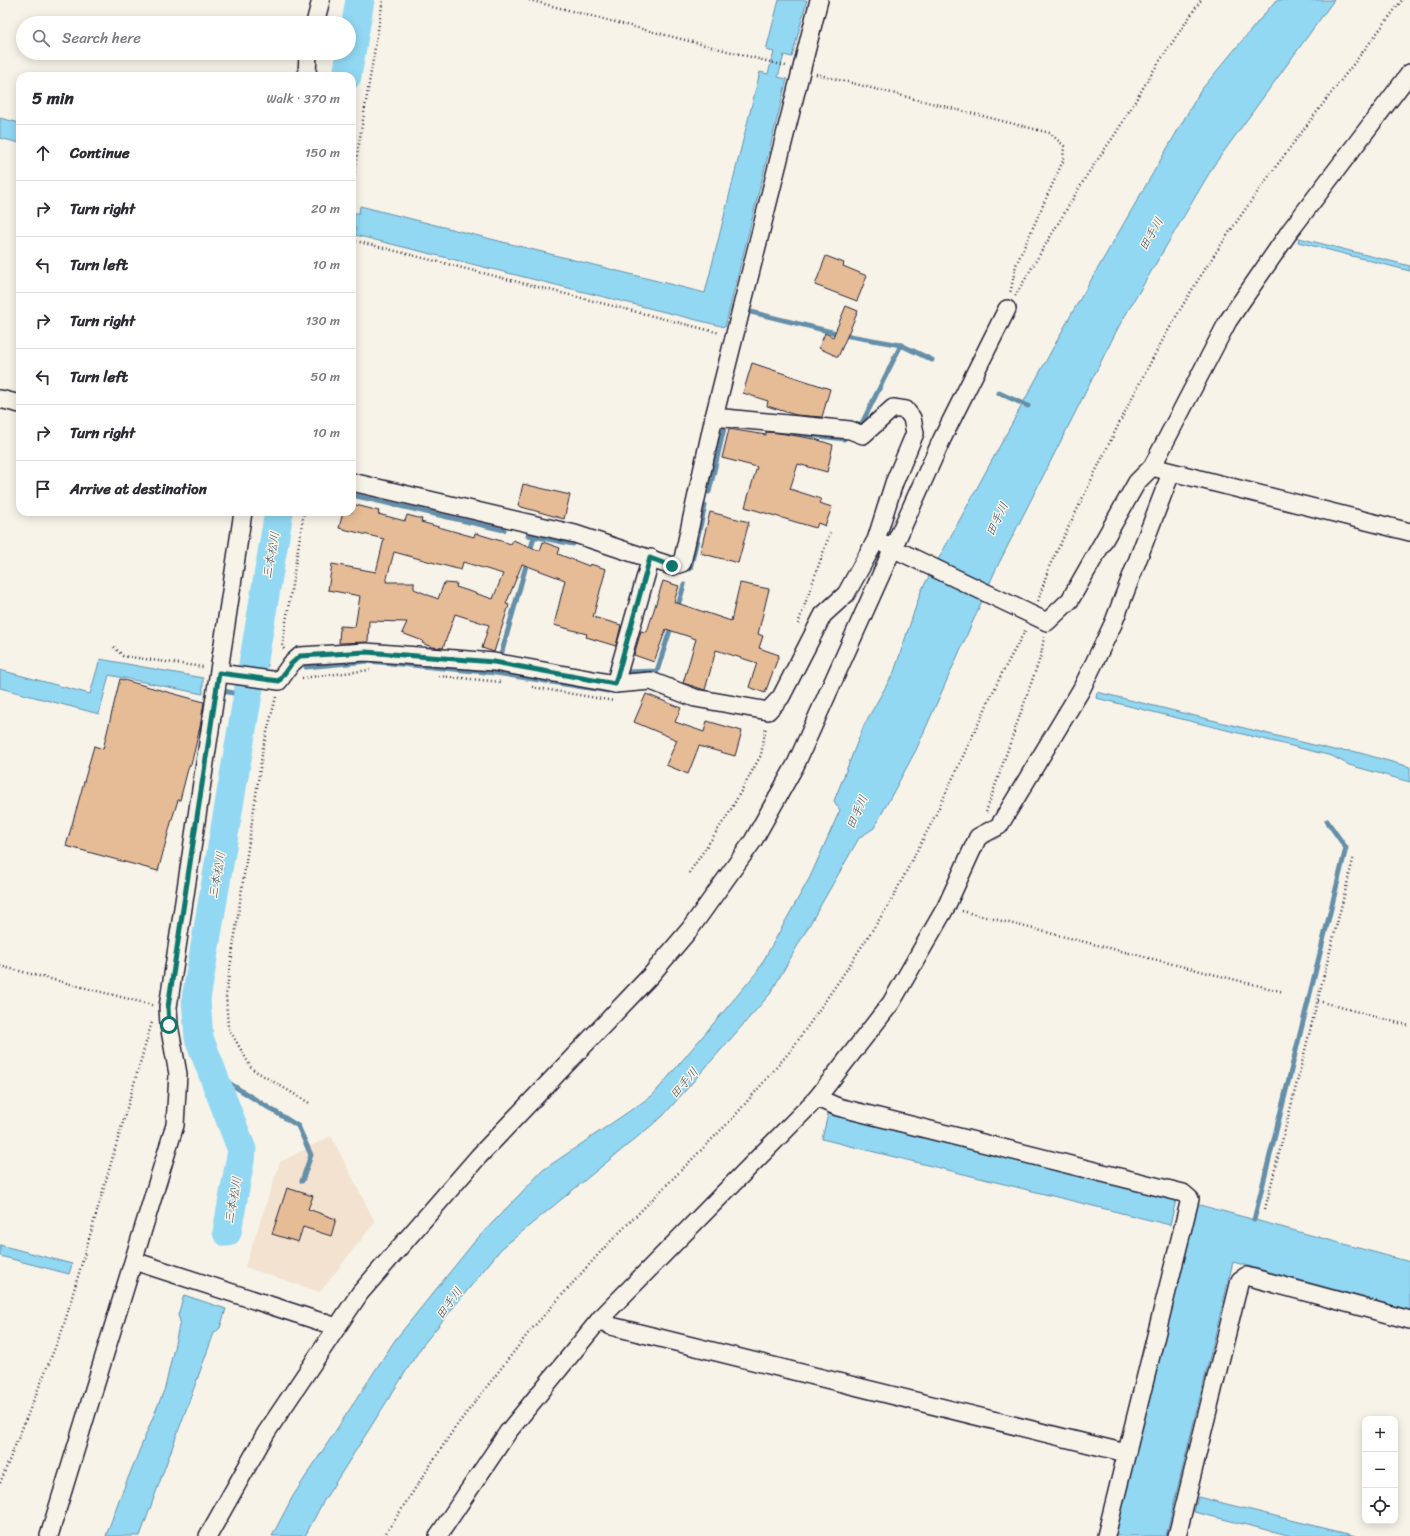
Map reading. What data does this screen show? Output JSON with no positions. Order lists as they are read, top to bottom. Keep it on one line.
{"water":["田手川","三本松川"],"page":{"search":"Search here","heading":["5 min","Walk · 370 m"],"list":[["Continue","150 m"],["Turn right","20 m"],["Turn left","10 m"],["Turn right","130 m"],["Turn left","50 m"],["Turn right","10 m"],"Arrive at destination"],"map_buttons":["+","−"]}}
